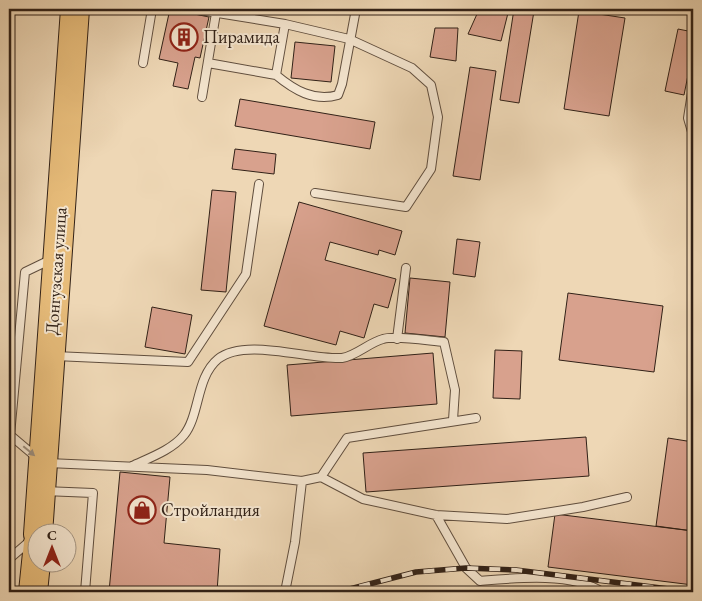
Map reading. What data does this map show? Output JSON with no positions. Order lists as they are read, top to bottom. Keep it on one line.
{"streets":{"highway":["Донгузская улица"]},"places":{"building":["Пирамида"],"shop":["Стройландия"]},"north":"top"}
